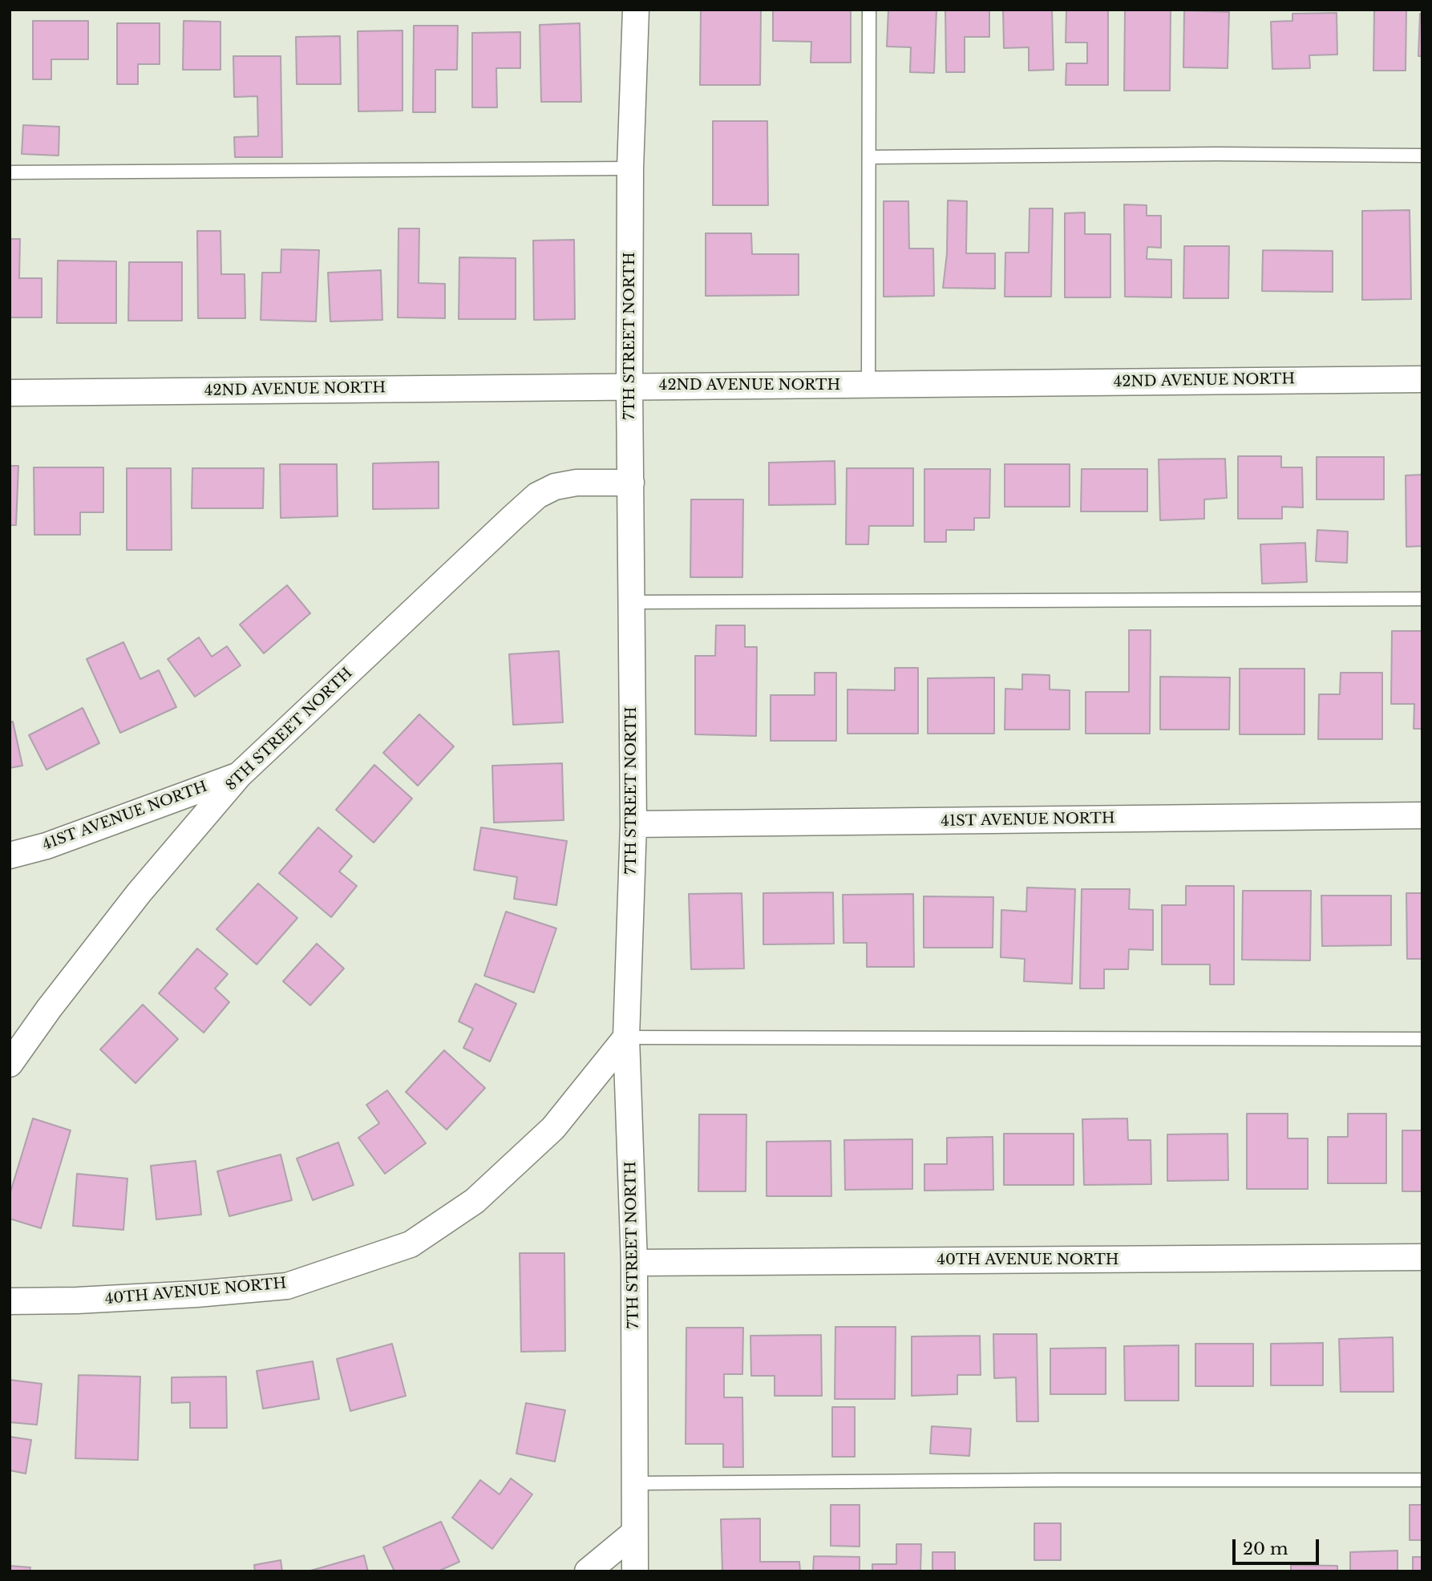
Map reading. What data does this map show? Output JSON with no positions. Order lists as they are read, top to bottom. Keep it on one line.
{"streets":{"street":["7TH STREET NORTH","42ND AVENUE NORTH","8TH STREET NORTH","41ST AVENUE NORTH","40TH AVENUE NORTH"]},"crossings":[["7TH STREET NORTH","42ND AVENUE NORTH"],["7TH STREET NORTH","8TH STREET NORTH"],["7TH STREET NORTH","41ST AVENUE NORTH"],["7TH STREET NORTH","40TH AVENUE NORTH"],["8TH STREET NORTH","41ST AVENUE NORTH"]],"scale_bar":"20 m"}
